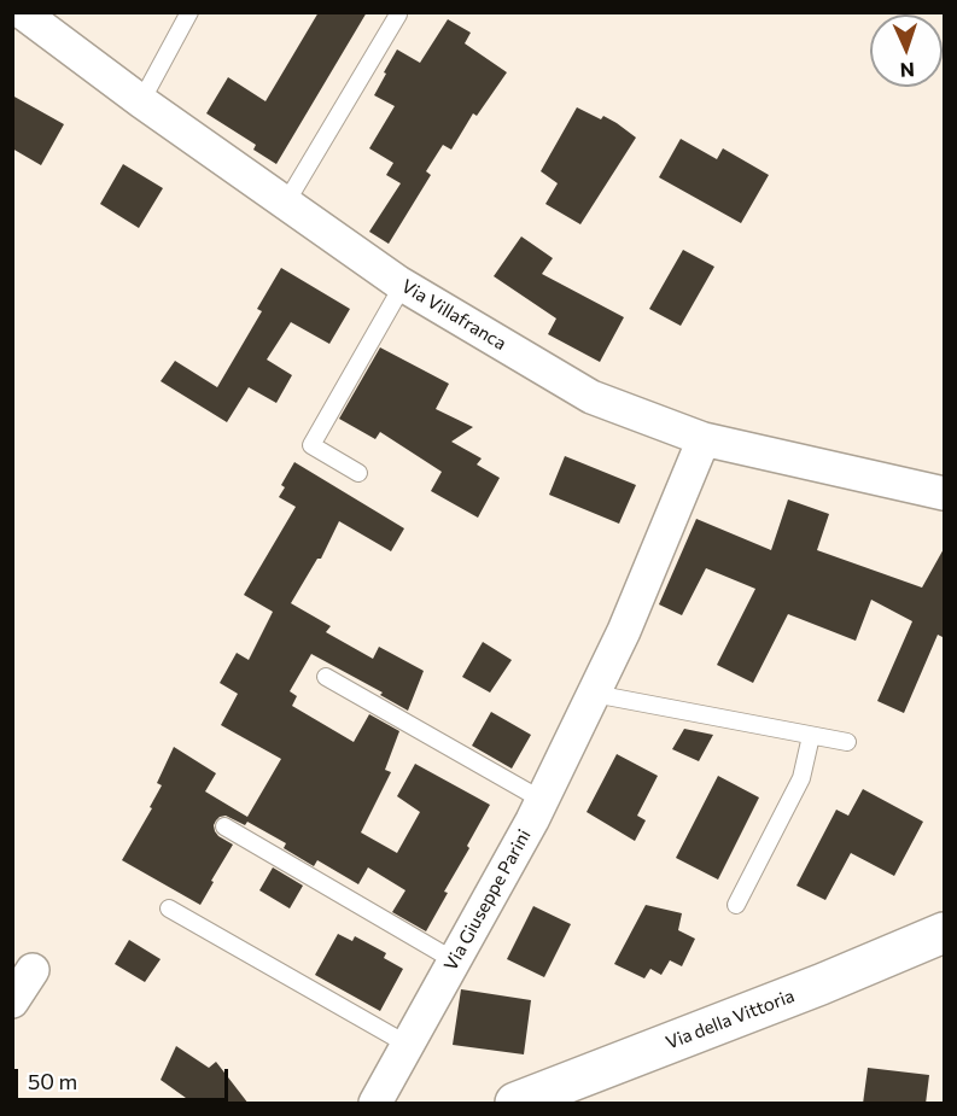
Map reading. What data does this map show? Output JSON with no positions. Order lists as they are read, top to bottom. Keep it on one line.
{"streets":{"main road":["Via della Vittoria"],"street":["Via Villafranca","Via Giuseppe Parini"]},"crossings":[["Via Villafranca","Via Giuseppe Parini"]],"scale_bar":"50 m","north":"bottom"}
